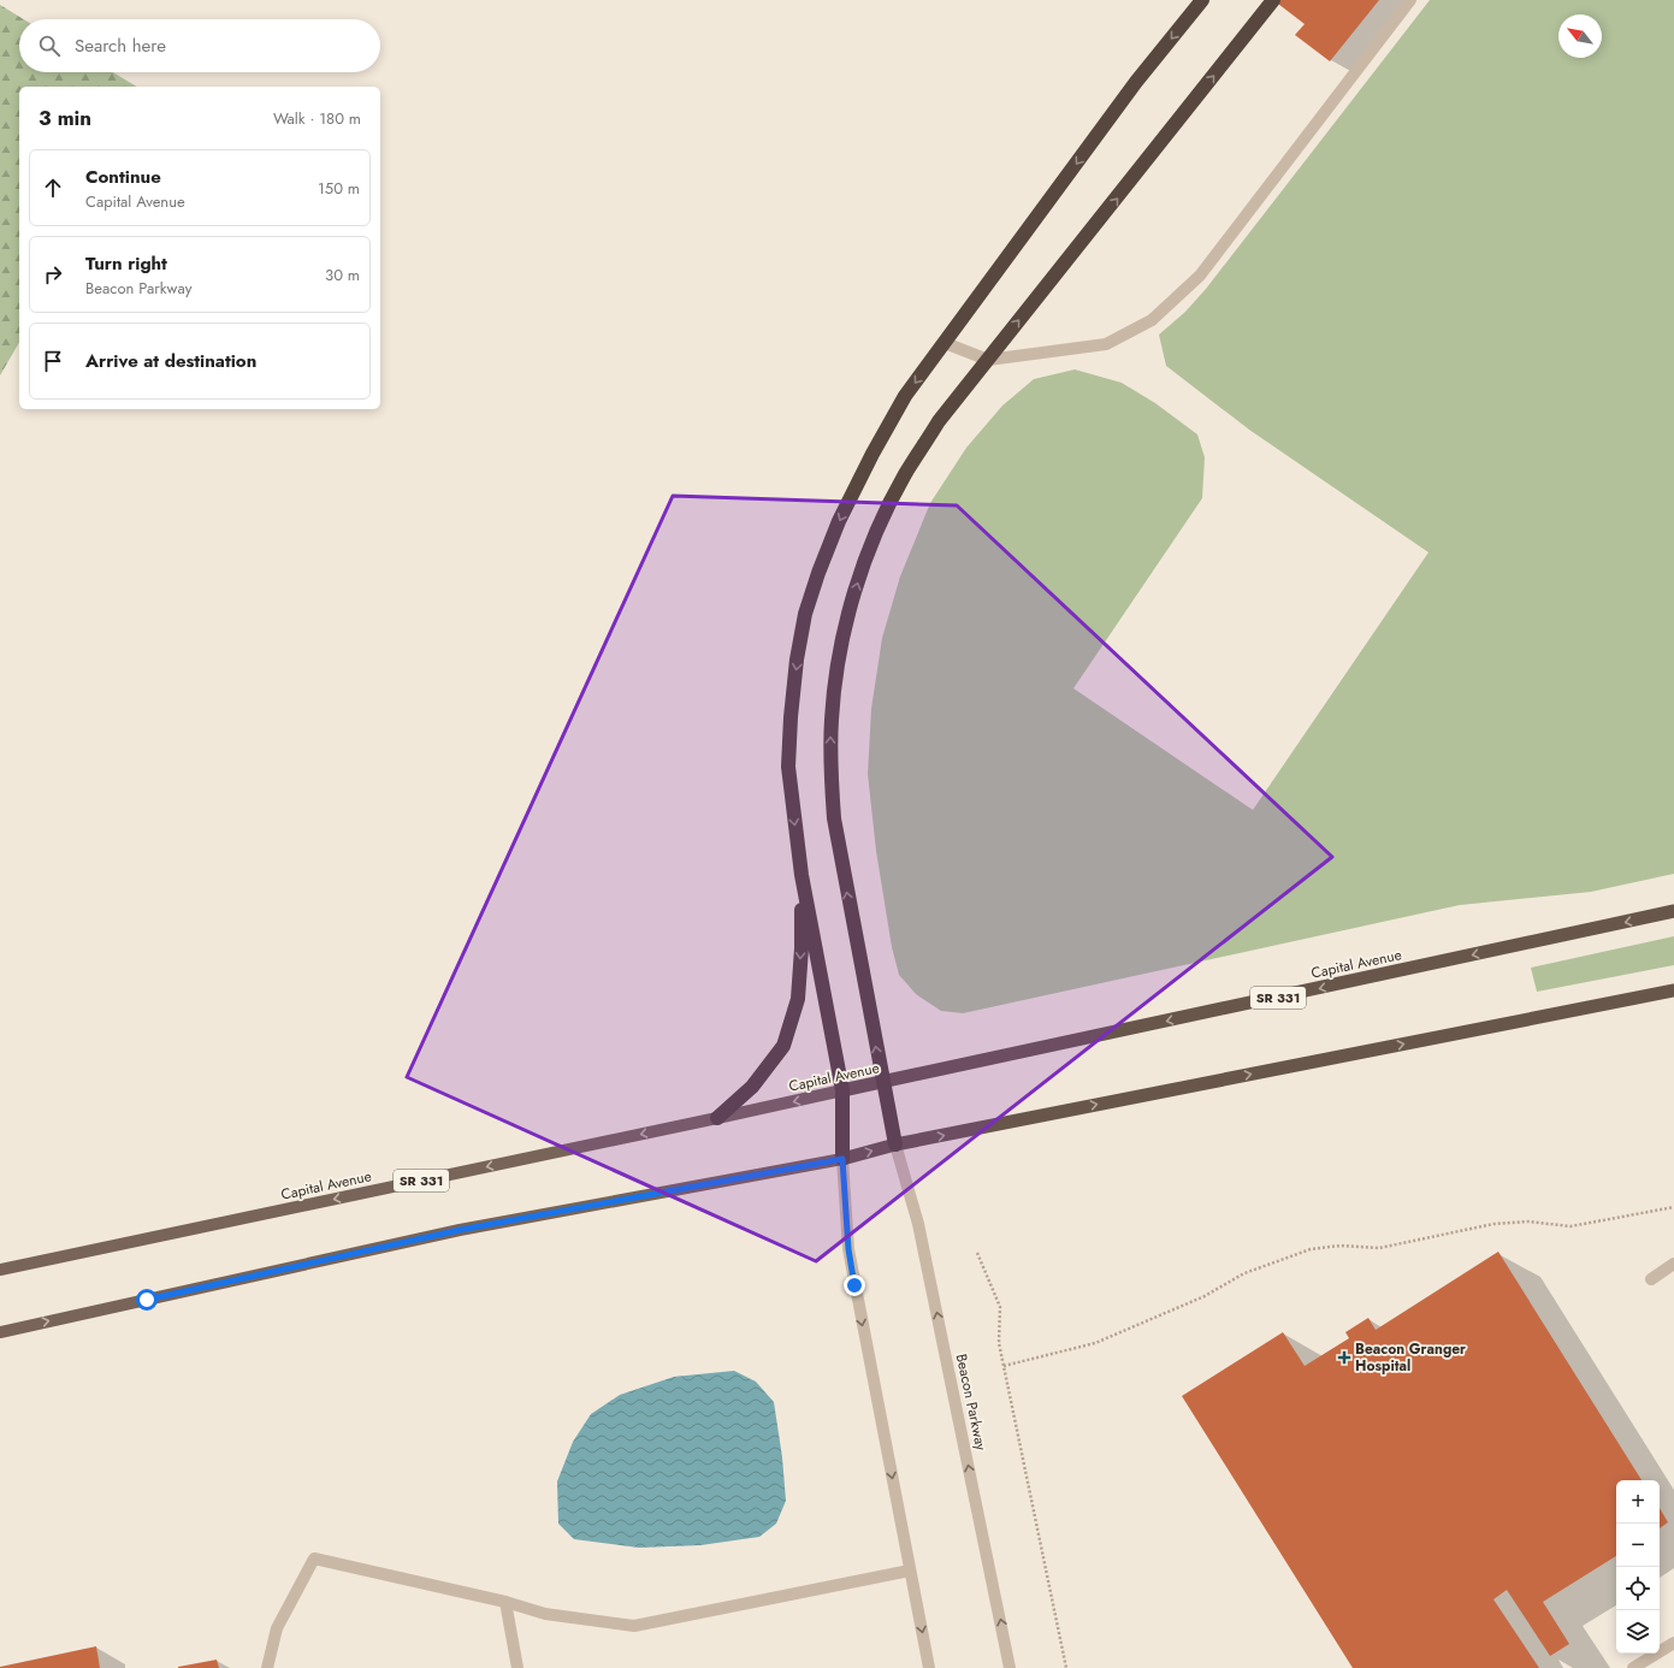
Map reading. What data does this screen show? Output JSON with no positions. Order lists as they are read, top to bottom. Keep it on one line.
{"streets":{"highway":["Capital Avenue","SR 331"],"street":["Beacon Parkway"]},"places":{"health":["Beacon Granger Hospital"]},"north":"top left","page":{"search":"Search here","heading":["3 min","Walk · 180 m"],"list":[["Continue","Capital Avenue","150 m"],["Turn right","Beacon Parkway","30 m"],"Arrive at destination"],"map_buttons":["+","−"]}}
